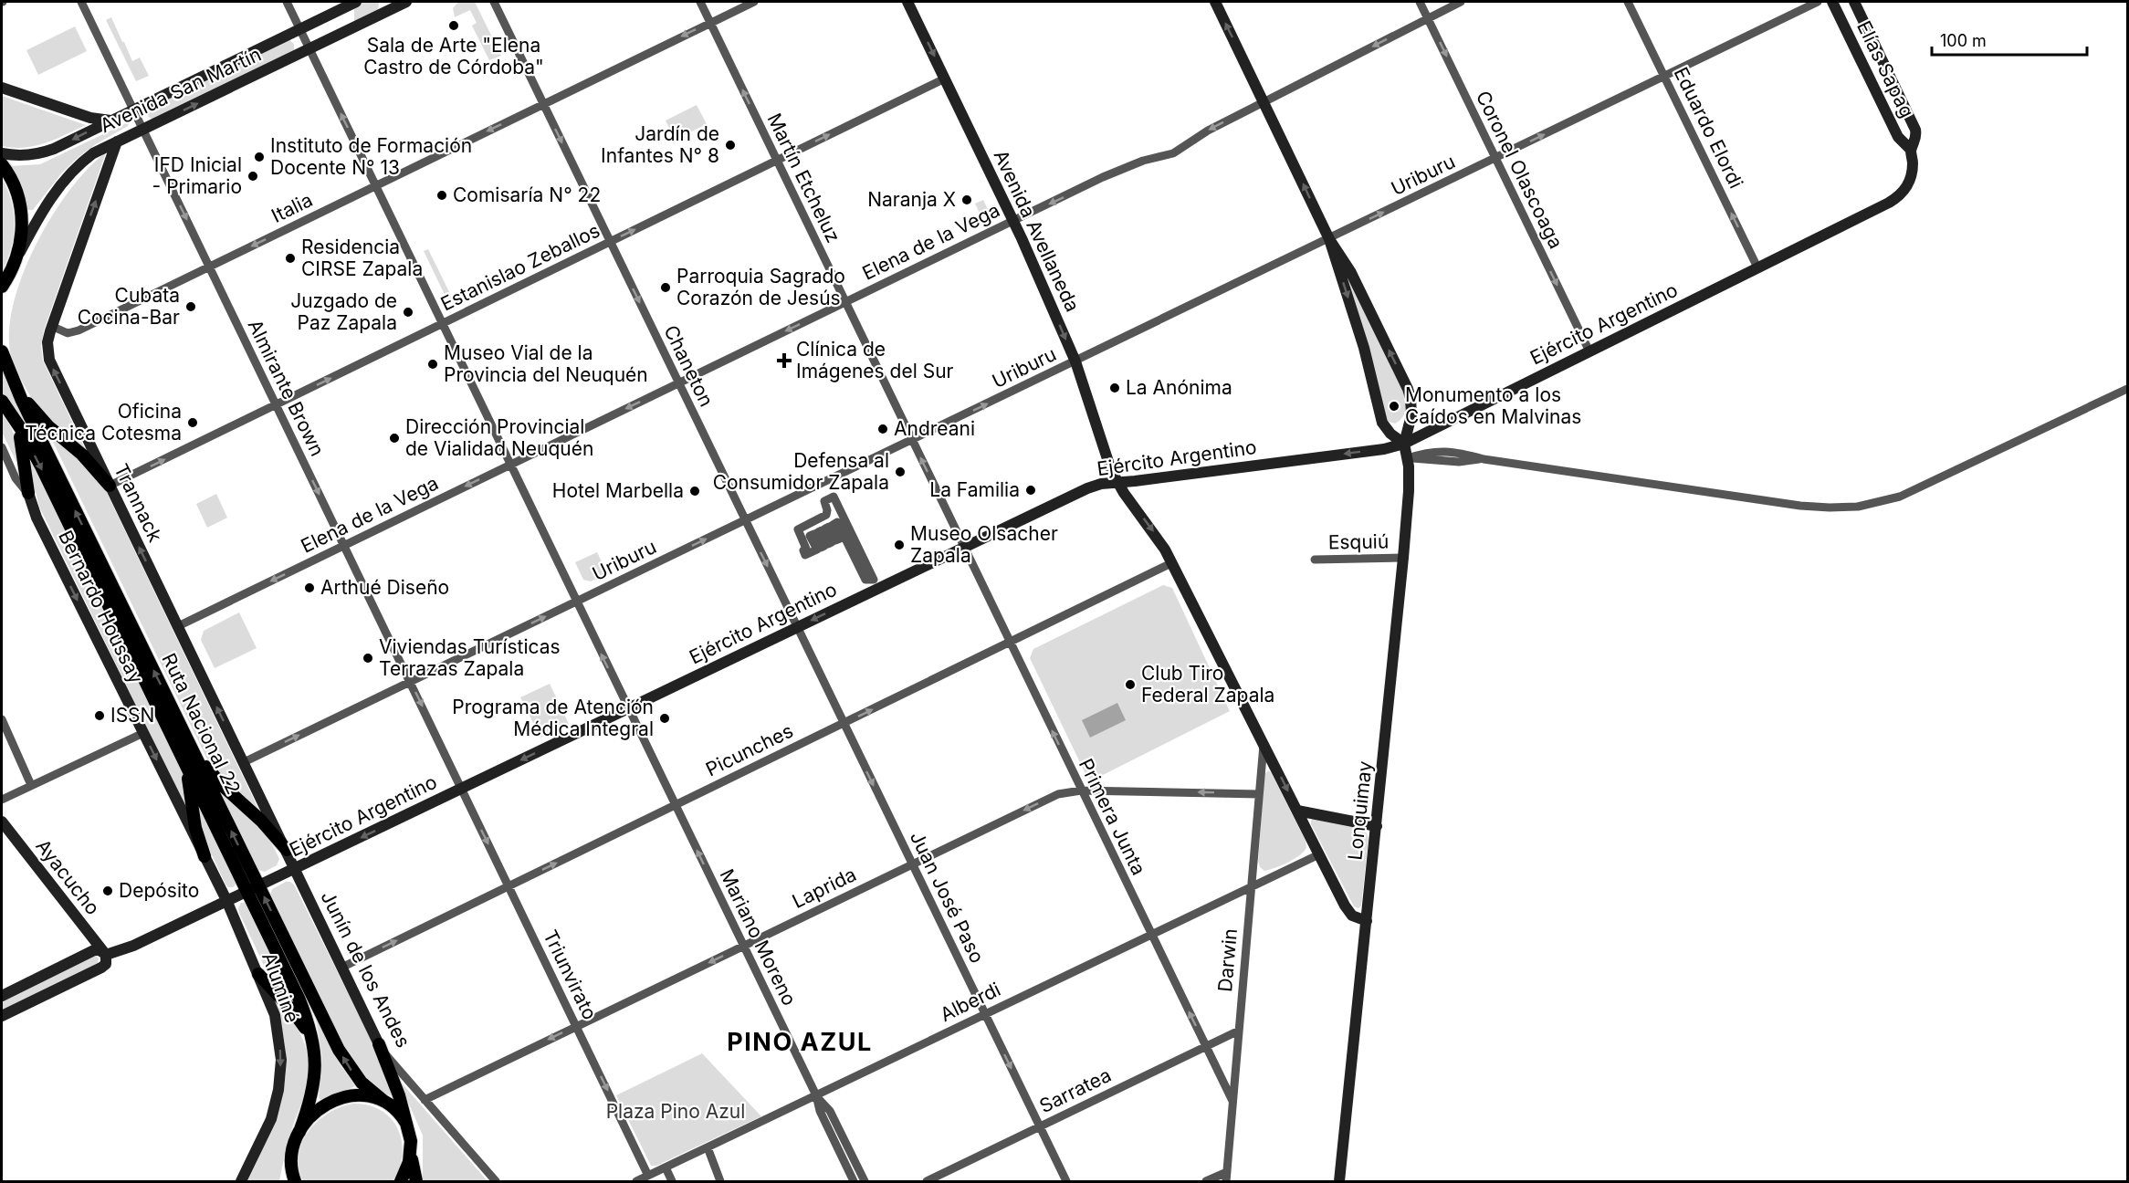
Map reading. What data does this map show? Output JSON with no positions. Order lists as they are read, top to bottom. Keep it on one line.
{"streets":{"main road":["Elías Sapag","Avenida San Martín","Avenida Avellaneda","Ejército Argentino","Trannack","Bernardo Houssay","Ruta Nacional 22","Lonquimay","Ayacucho","Junín de los Andes","Aluminé"],"street":["Eduardo Elordi","Coronel Olascoaga","Uriburu","Martín Etcheluz","Italia","Elena de la Vega","Estanislao Zeballos","Chaneton","Almirante Brown","Esquiú","Picunches","Primera Junta","Laprida","Juan José Paso","Mariano Moreno","Darwin","Triunvirato","Alberdi","Sarratea"]},"crossings":[["Elías Sapag","Ejército Argentino"],["Avenida San Martín","Almirante Brown"],["Avenida San Martín","Trannack"],["Avenida San Martín","Mariano Moreno"],["Eduardo Elordi","Uriburu"],["Eduardo Elordi","Ejército Argentino"],["Coronel Olascoaga","Uriburu"],["Coronel Olascoaga","Elena de la Vega"],["Coronel Olascoaga","Ejército Argentino"],["Uriburu","Martín Etcheluz"],["Uriburu","Avenida Avellaneda"],["Uriburu","Chaneton"],["Uriburu","Almirante Brown"],["Uriburu","Trannack"],["Uriburu","Mariano Moreno"],["Martín Etcheluz","Italia"],["Martín Etcheluz","Elena de la Vega"],["Martín Etcheluz","Estanislao Zeballos"],["Martín Etcheluz","Ejército Argentino"],["Martín Etcheluz","Primera Junta"],["Italia","Chaneton"],["Italia","Almirante Brown"],["Italia","Trannack"],["Italia","Mariano Moreno"],["Avenida Avellaneda","Elena de la Vega"],["Avenida Avellaneda","Estanislao Zeballos"],["Avenida Avellaneda","Ejército Argentino"],["Avenida Avellaneda","Picunches"],["Avenida Avellaneda","Lonquimay"],["Avenida Avellaneda","Darwin"],["Avenida Avellaneda","Alberdi"],["Elena de la Vega","Chaneton"],["Elena de la Vega","Almirante Brown"],["Elena de la Vega","Trannack"],["Elena de la Vega","Mariano Moreno"],["Estanislao Zeballos","Chaneton"],["Estanislao Zeballos","Almirante Brown"],["Estanislao Zeballos","Trannack"],["Estanislao Zeballos","Mariano Moreno"],["Ejército Argentino","Chaneton"],["Ejército Argentino","Almirante Brown"],["Ejército Argentino","Trannack"],["Ejército Argentino","Bernardo Houssay"],["Ejército Argentino","Ruta Nacional 22"],["Ejército Argentino","Lonquimay"],["Ejército Argentino","Primera Junta"],["Ejército Argentino","Ayacucho"],["Ejército Argentino","Juan José Paso"],["Ejército Argentino","Mariano Moreno"],["Ejército Argentino","Junín de los Andes"],["Ejército Argentino","Triunvirato"],["Ejército Argentino","Aluminé"],["Chaneton","Juan José Paso"],["Almirante Brown","Triunvirato"],["Trannack","Junín de los Andes"],["Esquiú","Lonquimay"],["Bernardo Houssay","Aluminé"],["Picunches","Primera Junta"],["Picunches","Juan José Paso"],["Picunches","Mariano Moreno"],["Picunches","Junín de los Andes"],["Picunches","Triunvirato"],["Primera Junta","Laprida"],["Primera Junta","Darwin"],["Primera Junta","Alberdi"],["Primera Junta","Sarratea"],["Laprida","Juan José Paso"],["Laprida","Mariano Moreno"],["Laprida","Darwin"],["Laprida","Junín de los Andes"],["Laprida","Triunvirato"],["Juan José Paso","Alberdi"],["Juan José Paso","Sarratea"],["Mariano Moreno","Alberdi"],["Darwin","Alberdi"],["Darwin","Sarratea"],["Triunvirato","Alberdi"]],"one_way":["Eduardo Elordi","Coronel Olascoaga","Uriburu","Martín Etcheluz","Italia","Avenida Avellaneda","Elena de la Vega","Estanislao Zeballos","Ejército Argentino","Chaneton","Almirante Brown","Bernardo Houssay","Picunches","Primera Junta","Laprida","Juan José Paso","Triunvirato","Aluminé"],"districts":["PINO AZUL"],"parks":["Plaza Pino Azul"],"places":{"other":["Sala de Arte \"Elena Castro de Córdoba\"","Jardín de Infantes N° 8","Instituto de Formación Docente N° 13","IFD Inicial - Primario","Comisaría N° 22","Naranja X","Residencia CIRSE Zapala","Parroquia Sagrado Corazón de Jesús","Cubata Cocina-Bar","Juzgado de Paz Zapala","Museo Vial de la Provincia del Neuquén","La Anónima","Monumento a los Caídos en Malvinas","Oficina Técnica Cotesma","Andreani","Dirección Provincial de Vialidad Neuquén","Defensa al Consumidor Zapala","La Familia","Hotel Marbella","Museo Olsacher Zapala","Arthué Diseño","Viviendas Turísticas Terrazas Zapala","Club Tiro Federal Zapala","ISSN","Programa de Atención Médica Integral","Depósito"],"health":["Clínica de Imágenes del Sur"]},"scale_bar":"100 m"}
